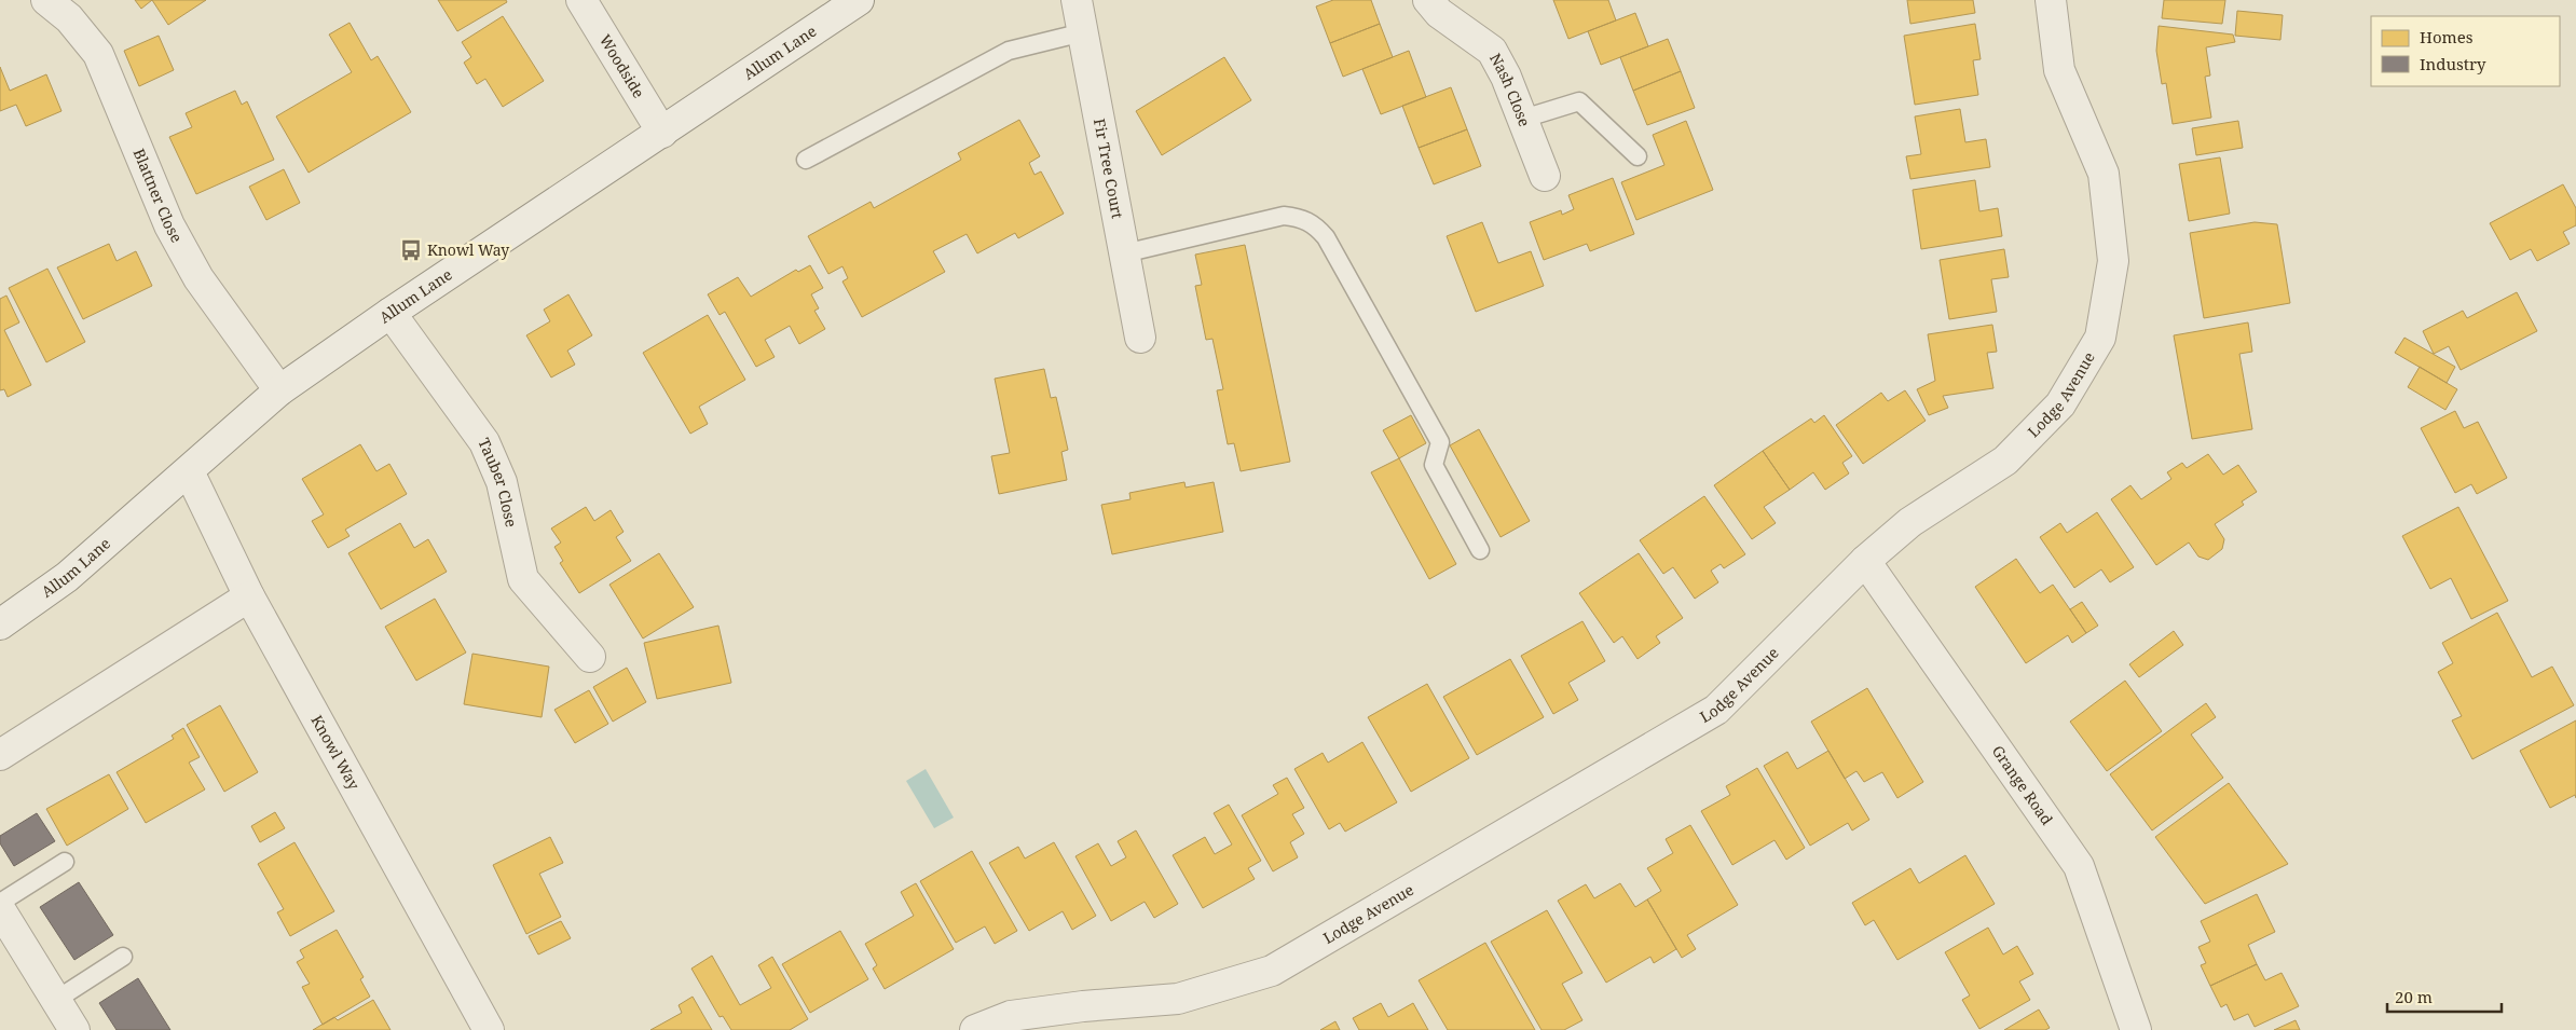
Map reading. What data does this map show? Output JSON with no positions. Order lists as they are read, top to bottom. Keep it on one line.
{"streets":{"street":["Allum Lane","Woodside","Nash Close","Fir Tree Court","Blattner Close","Lodge Avenue","Tauber Close","Knowl Way","Grange Road"]},"crossings":[["Allum Lane","Woodside"],["Allum Lane","Blattner Close"],["Allum Lane","Tauber Close"],["Allum Lane","Knowl Way"],["Lodge Avenue","Grange Road"]],"places":{"bus stop":["Knowl Way"]},"legend":["Homes","Industry"],"scale_bar":"20 m"}
